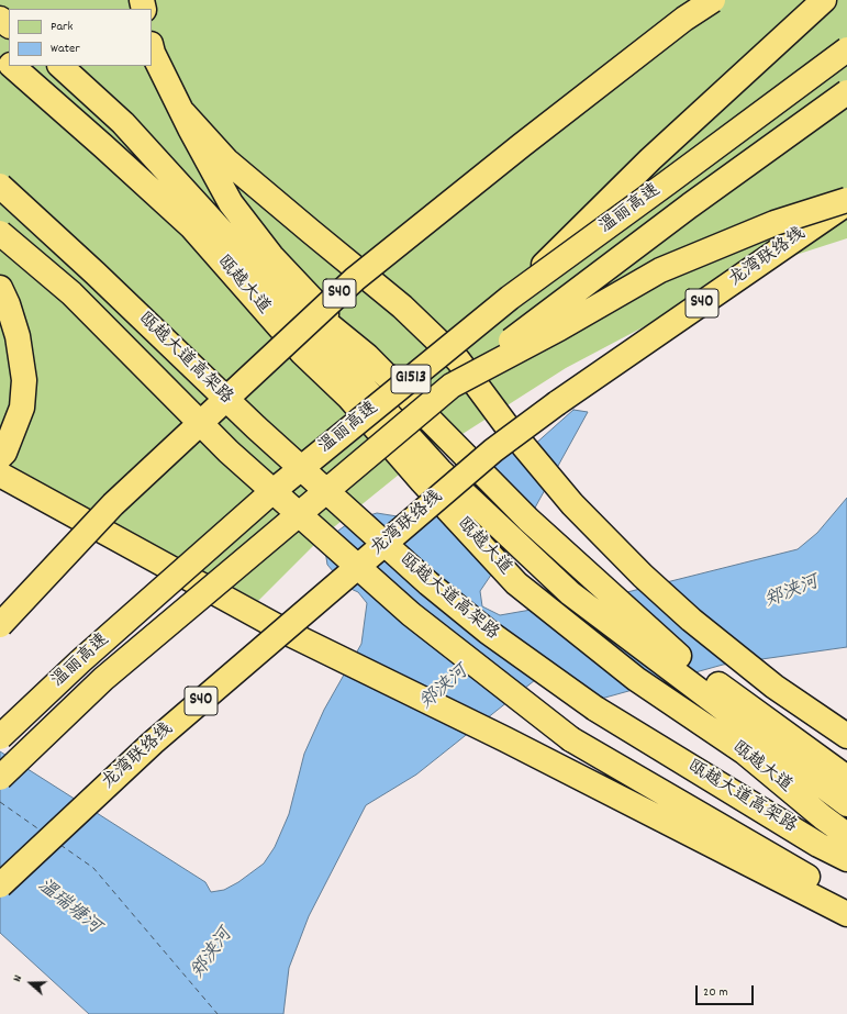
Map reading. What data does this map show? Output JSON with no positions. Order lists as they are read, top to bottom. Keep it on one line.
{"streets":{"highway":["温丽高速","龙湾联络线","瓯越大道","S40","瓯越大道高架路","G1513"]},"water":["郑浃河","温瑞塘河"],"legend":["Park","Water"],"scale_bar":"20 m","north":"left"}
